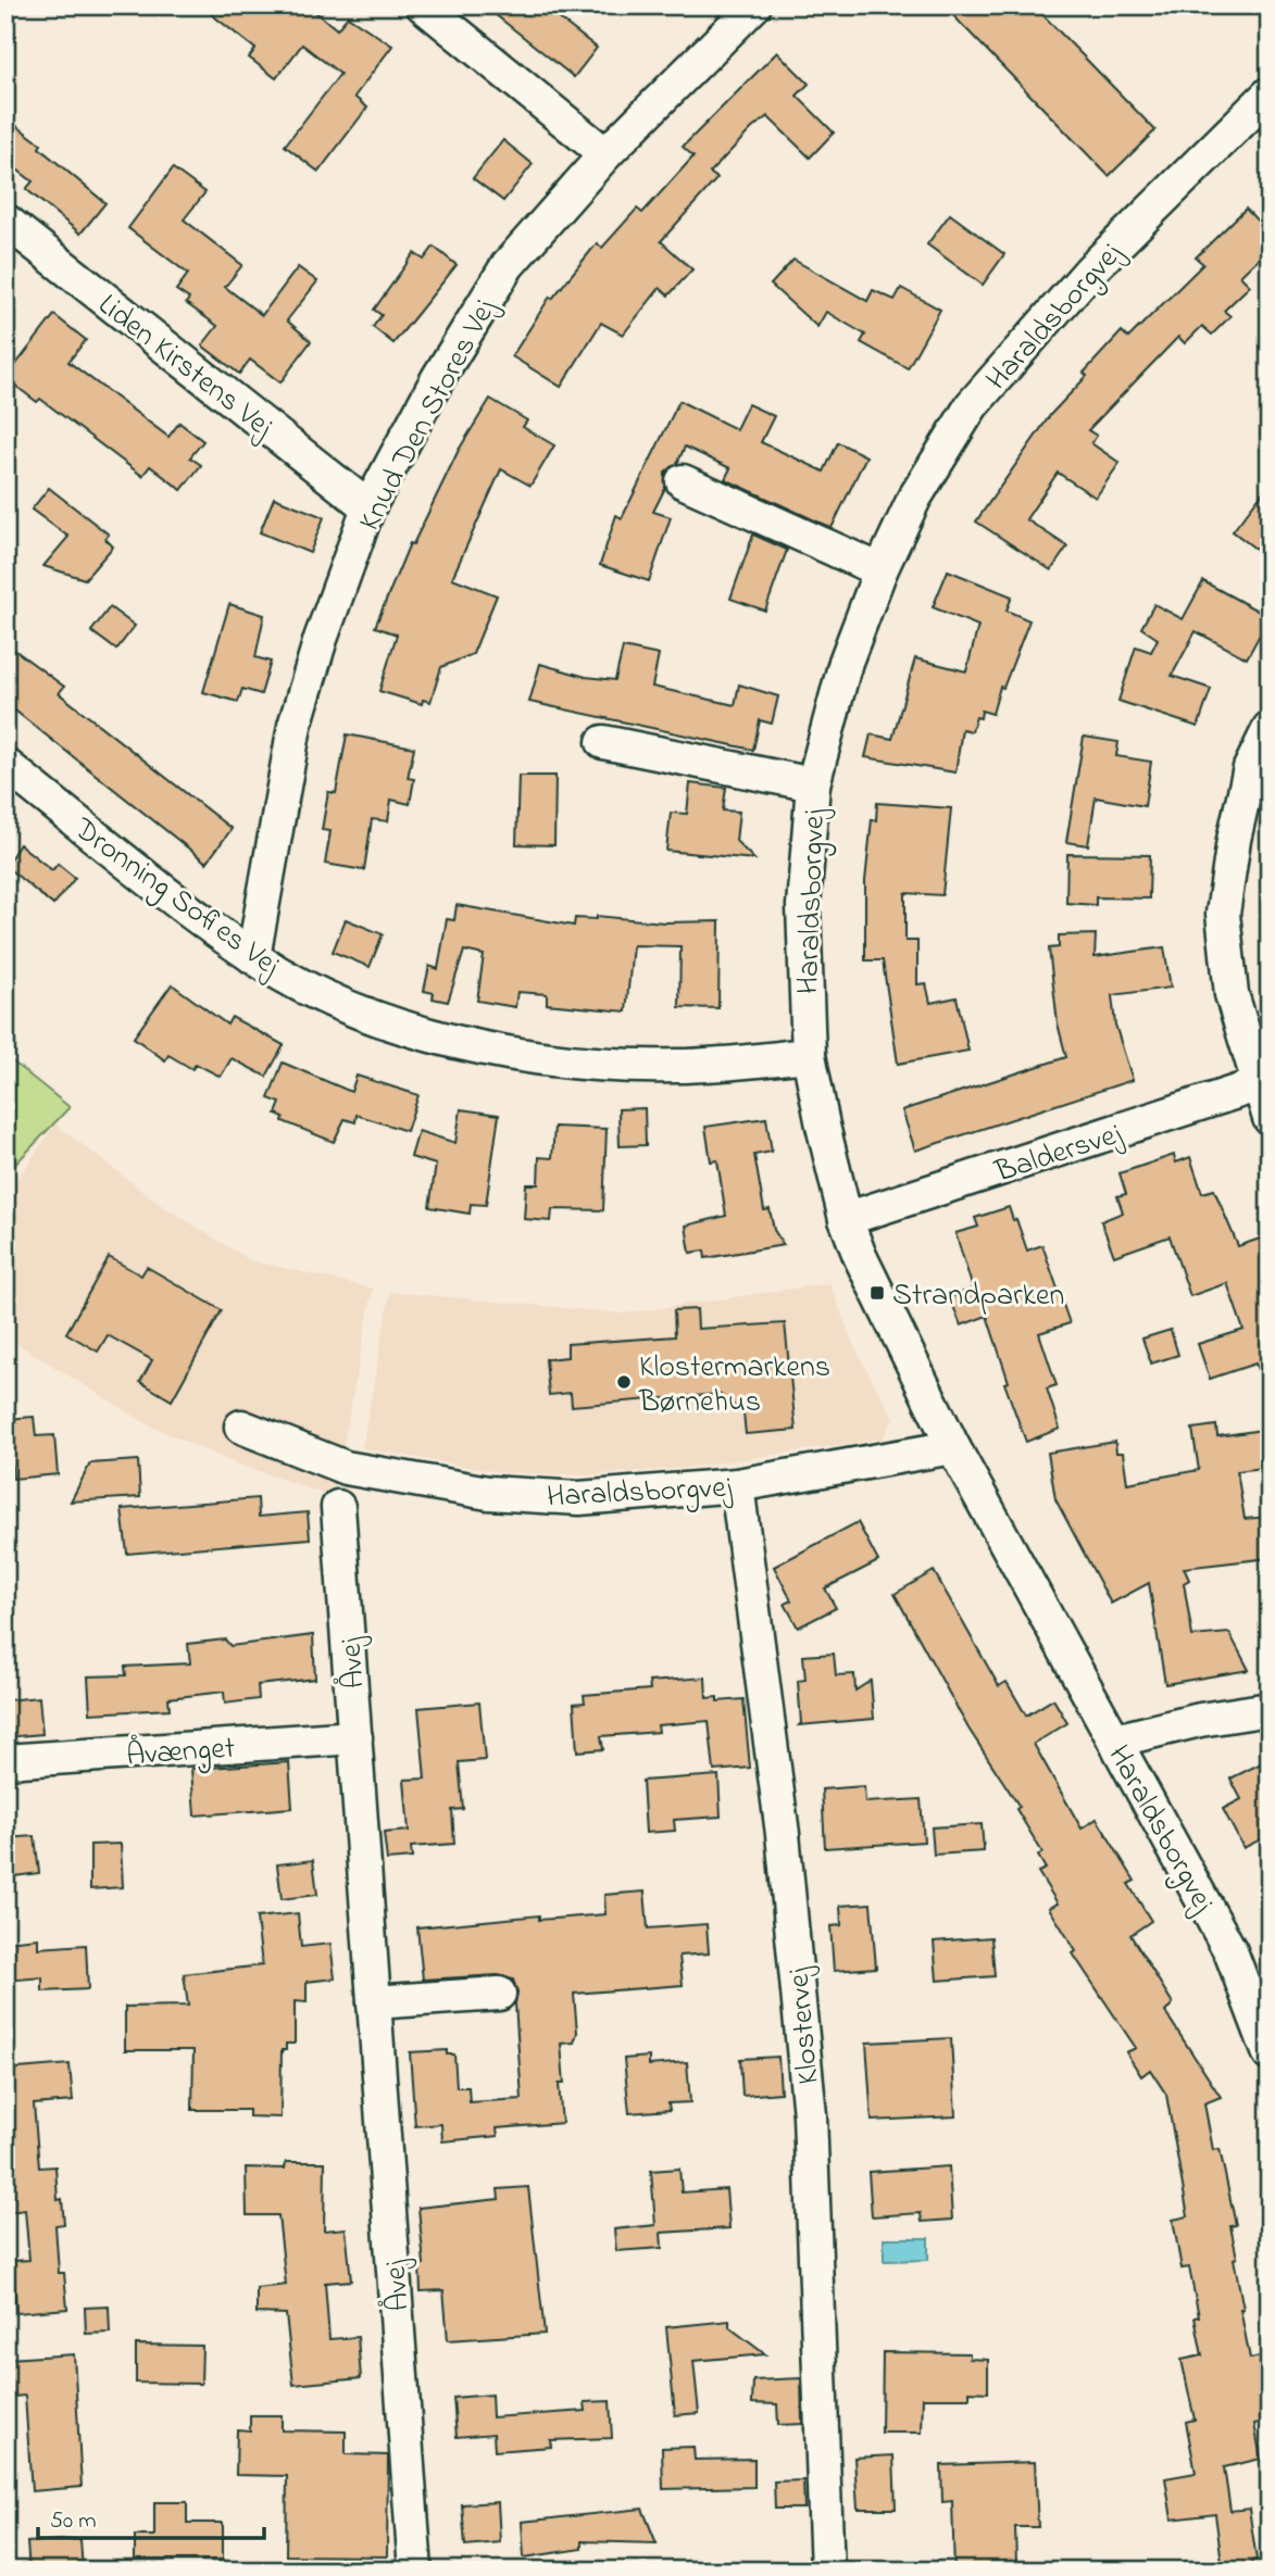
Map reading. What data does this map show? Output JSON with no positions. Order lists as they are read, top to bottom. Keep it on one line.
{"streets":{"street":["Haraldsborgvej","Liden Kirstens Vej","Knud Den Stores Vej","Dronning Sofies Vej","Baldersvej","Åvej","Åvænget","Klostervej"]},"crossings":[["Haraldsborgvej","Dronning Sofies Vej"],["Haraldsborgvej","Baldersvej"],["Haraldsborgvej","Klostervej"],["Liden Kirstens Vej","Knud Den Stores Vej"],["Knud Den Stores Vej","Dronning Sofies Vej"],["Åvej","Åvænget"]],"places":{"transit":["Strandparken"],"other":["Klostermarkens Børnehus"]},"scale_bar":"50 m"}
